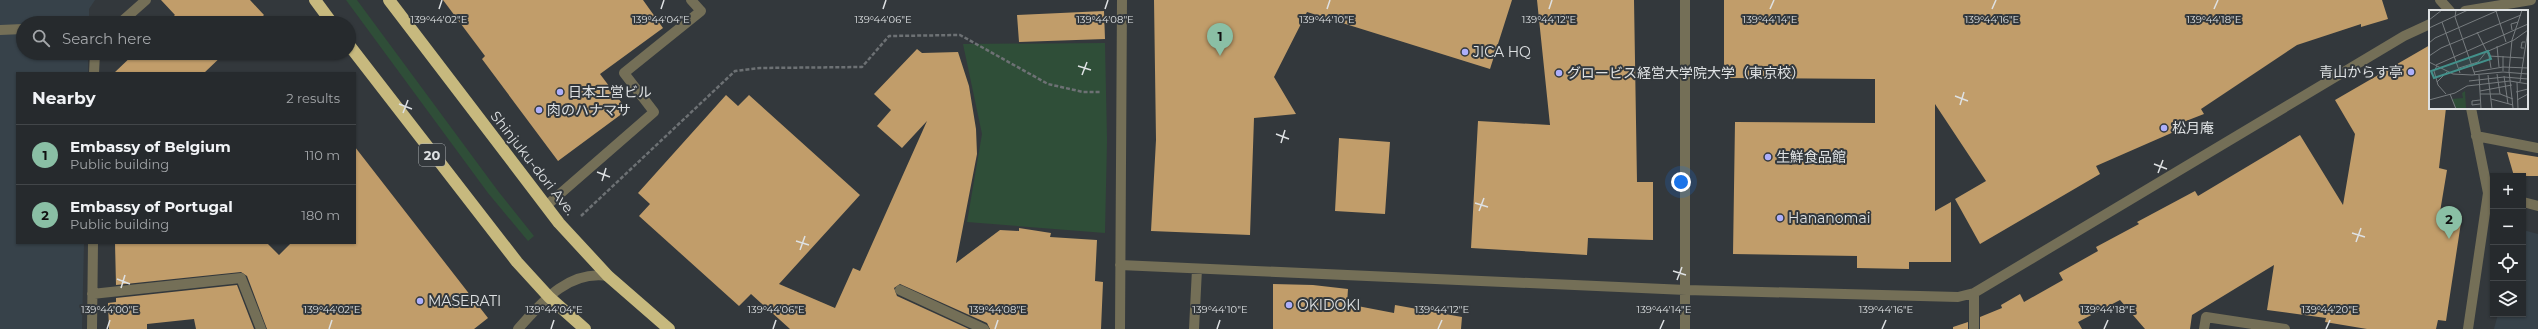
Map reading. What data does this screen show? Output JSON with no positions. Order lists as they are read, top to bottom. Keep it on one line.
{"streets":{"highway":["20","Shinjuku-dori Ave."]},"places":["JICA HQ","青山からす亭","グロービス経営大学院大学（東京校）","日本工営ビル","肉のハナマサ","松月庵","生鮮食品館","Hananomai","MASERATI","OKIDOKI"],"page":{"search":"Search here","pins":["1","2"],"heading":["Nearby","2 results"],"list":[{"mark":"1","name":"Embassy of Belgium","note":"Public building","value":"110 m"},{"mark":"2","name":"Embassy of Portugal","note":"Public building","value":"180 m"}],"map_buttons":["+","−"]},"coordinates":["139°44'02\"E","139°44'04\"E","139°44'06\"E","139°44'08\"E","139°44'10\"E","139°44'12\"E","139°44'14\"E","139°44'16\"E","139°44'18\"E","139°44'00\"E","139°44'20\"E"]}
